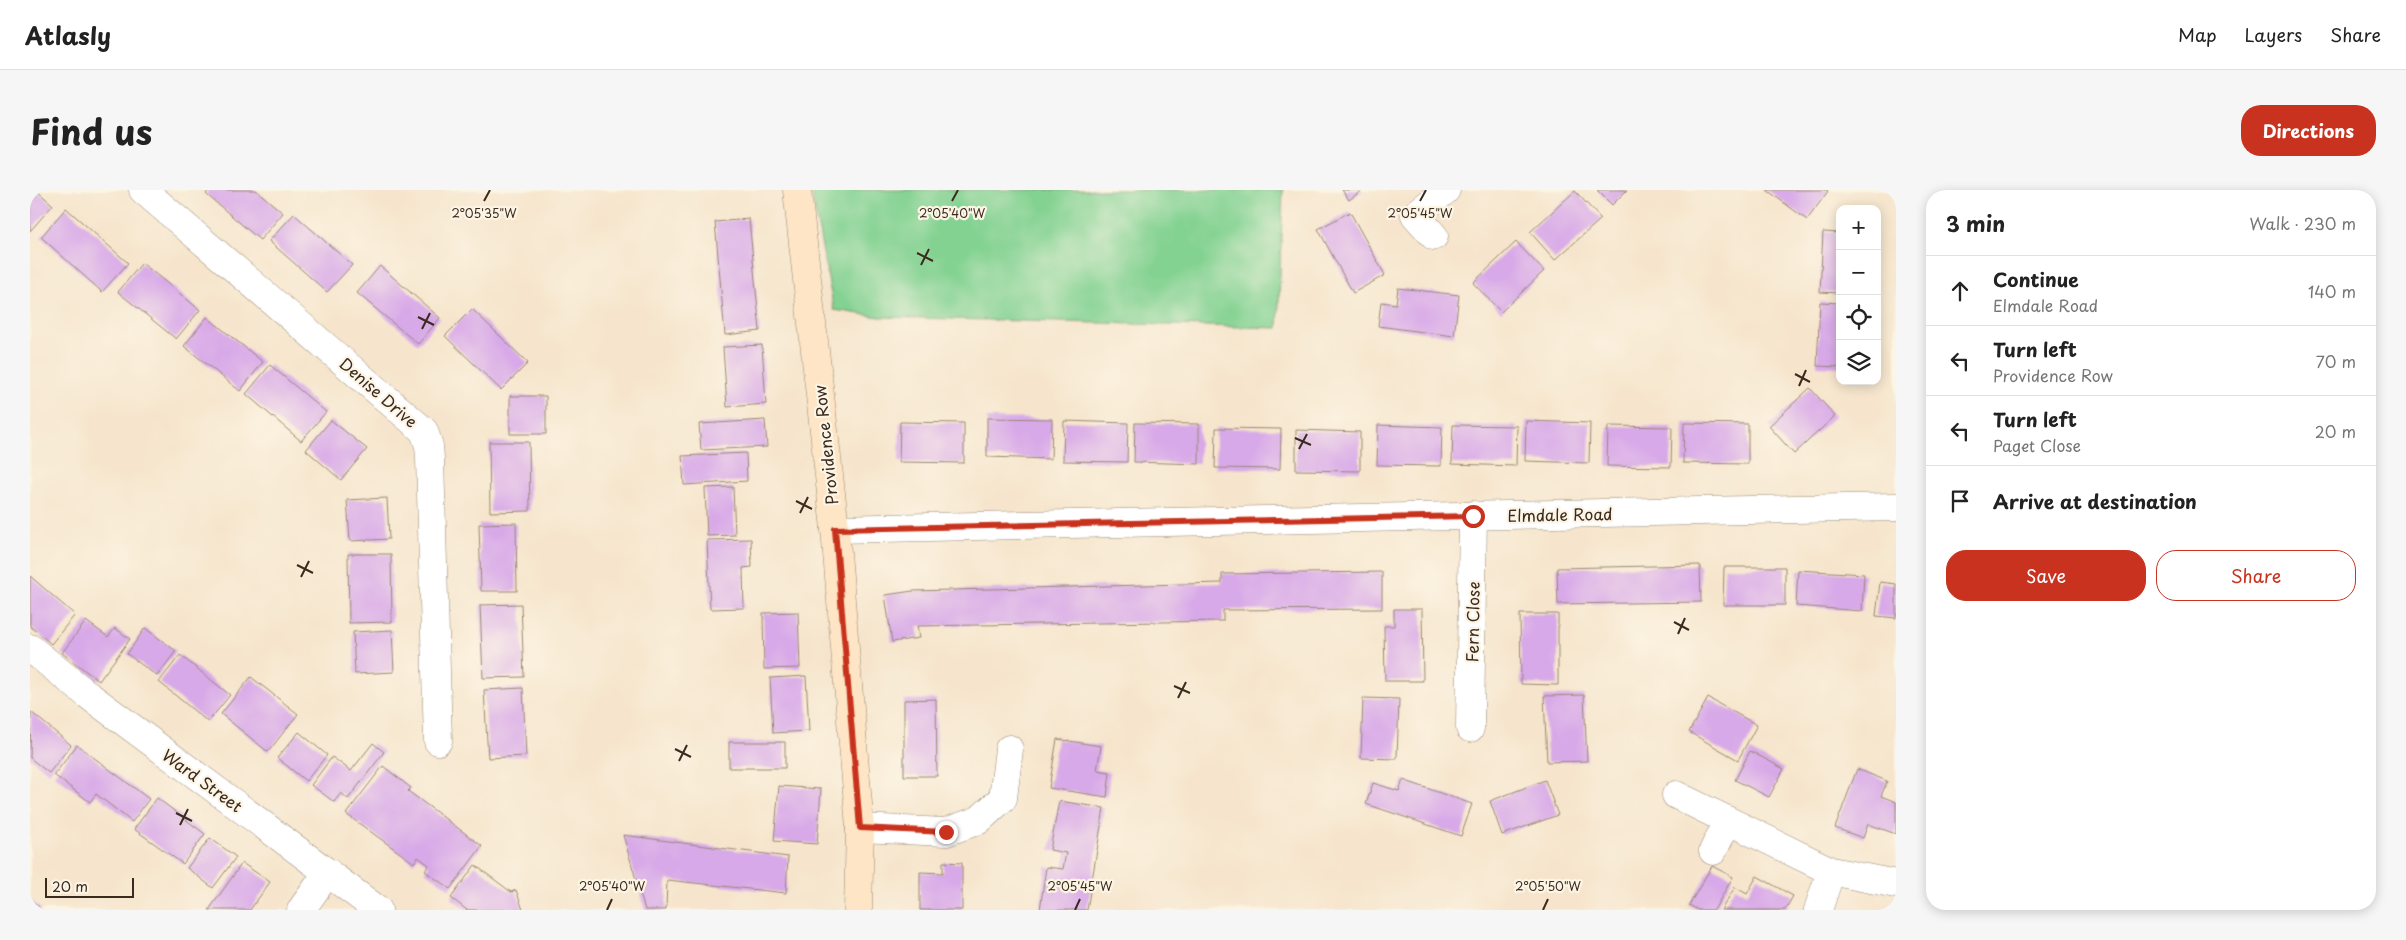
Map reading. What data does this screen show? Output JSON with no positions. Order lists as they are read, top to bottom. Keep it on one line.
{"streets":{"street":["Denise Drive","Providence Row","Elmdale Road","Fern Close","Ward Street"]},"crossings":[["Providence Row","Elmdale Road"],["Elmdale Road","Fern Close"]],"scale_bar":"20 m","page":{"header":"Atlasly","nav":["Map","Layers","Share"],"title":"Find us","buttons":["Directions",["Save","Share"]],"heading":["3 min","Walk · 230 m"],"map_buttons":["+","−"],"list":[["Continue","Elmdale Road","140 m"],["Turn left","Providence Row","70 m"],["Turn left","Paget Close","20 m"],"Arrive at destination"],"scale":"20 m"},"coordinates":["2°05'35\"W","2°05'40\"W","2°05'45\"W","2°05'50\"W"]}
